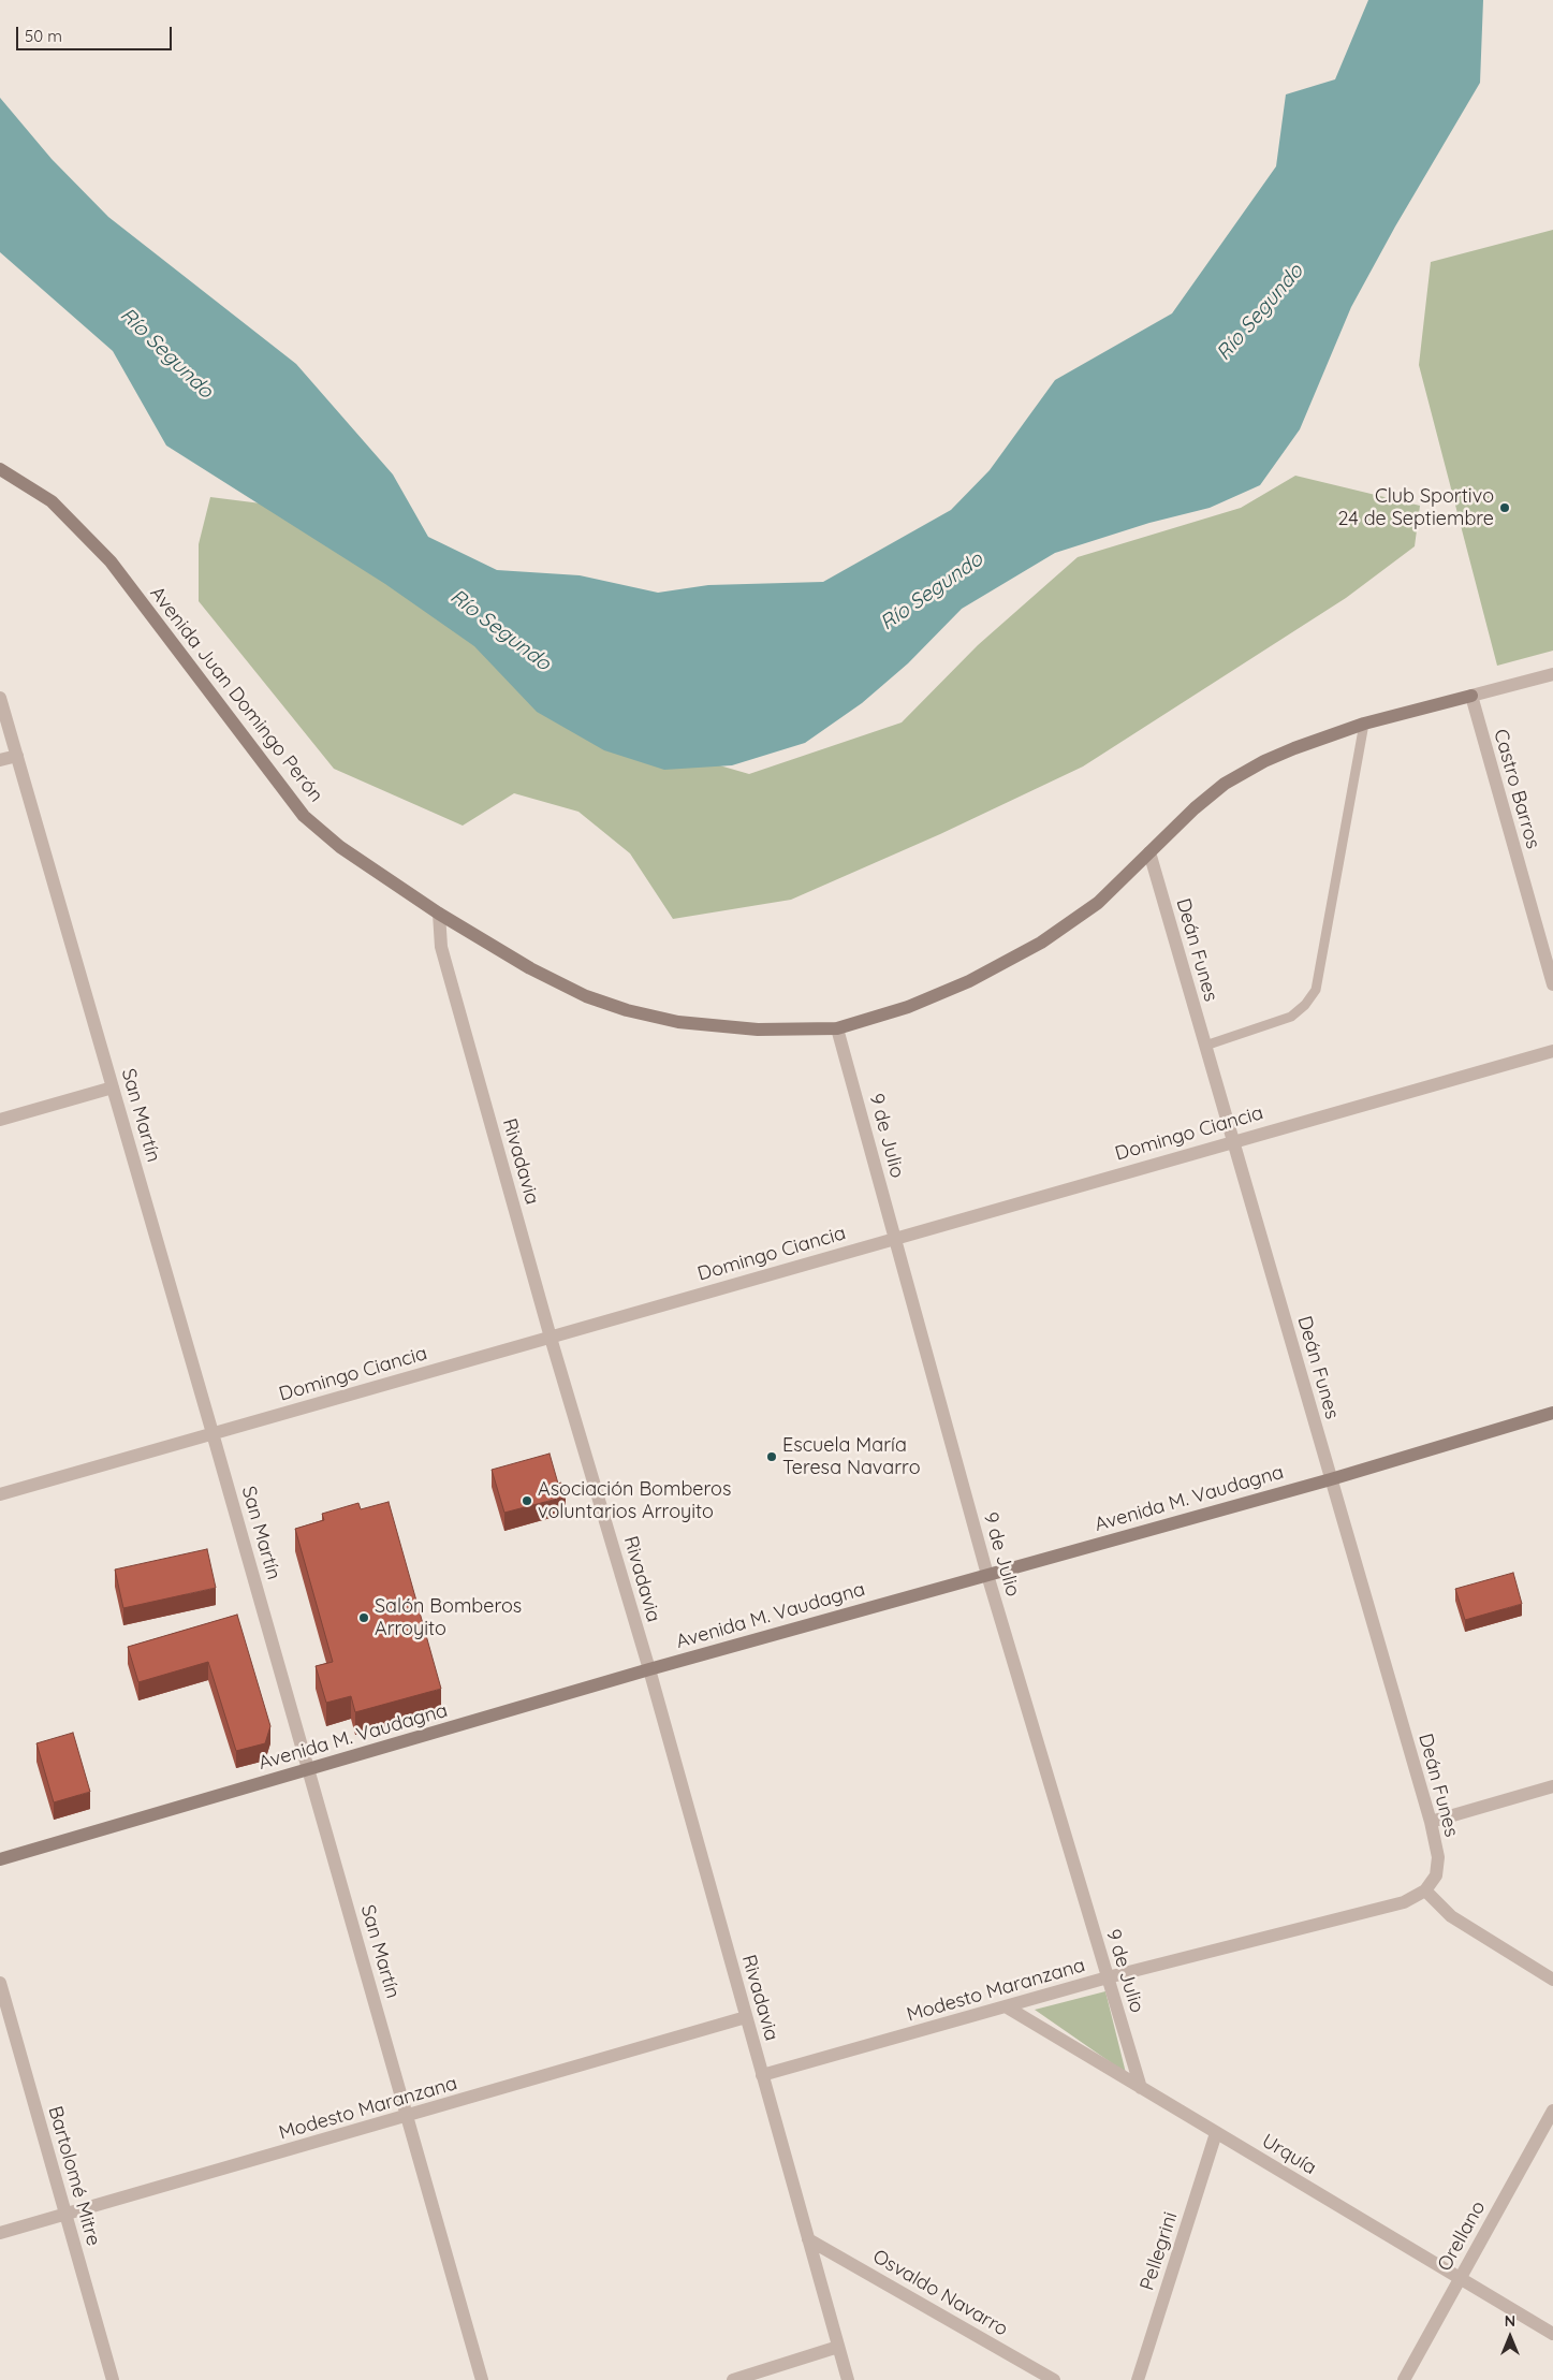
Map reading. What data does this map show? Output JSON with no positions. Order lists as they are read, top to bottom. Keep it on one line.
{"streets":{"main road":["Avenida Juan Domingo Perón","Avenida M. Vaudagna"],"street":["Castro Barros","Deán Funes","San Martín","Domingo Ciancia","9 de Julio","Rivadavia","Modesto Maranzana","Urquía","Bartolomé Mitre","Orellano","Pellegrini","Osvaldo Navarro"]},"crossings":[["Avenida Juan Domingo Perón","Castro Barros"],["Avenida Juan Domingo Perón","Deán Funes"],["Avenida Juan Domingo Perón","9 de Julio"],["Avenida Juan Domingo Perón","Rivadavia"],["Deán Funes","Domingo Ciancia"],["Deán Funes","Avenida M. Vaudagna"],["Deán Funes","Modesto Maranzana"],["San Martín","Domingo Ciancia"],["San Martín","Avenida M. Vaudagna"],["San Martín","Modesto Maranzana"],["Domingo Ciancia","9 de Julio"],["Domingo Ciancia","Rivadavia"],["9 de Julio","Avenida M. Vaudagna"],["9 de Julio","Modesto Maranzana"],["9 de Julio","Urquía"],["Rivadavia","Avenida M. Vaudagna"],["Rivadavia","Modesto Maranzana"],["Rivadavia","Osvaldo Navarro"],["Modesto Maranzana","Urquía"],["Modesto Maranzana","Bartolomé Mitre"],["Urquía","Orellano"],["Urquía","Pellegrini"]],"water":["Río Segundo"],"places":["Club Sportivo 24 de Septiembre","Escuela María Teresa Navarro","Asociación Bomberos voluntarios Arroyito","Salón Bomberos Arroyito"],"scale_bar":"50 m","north":"top"}
